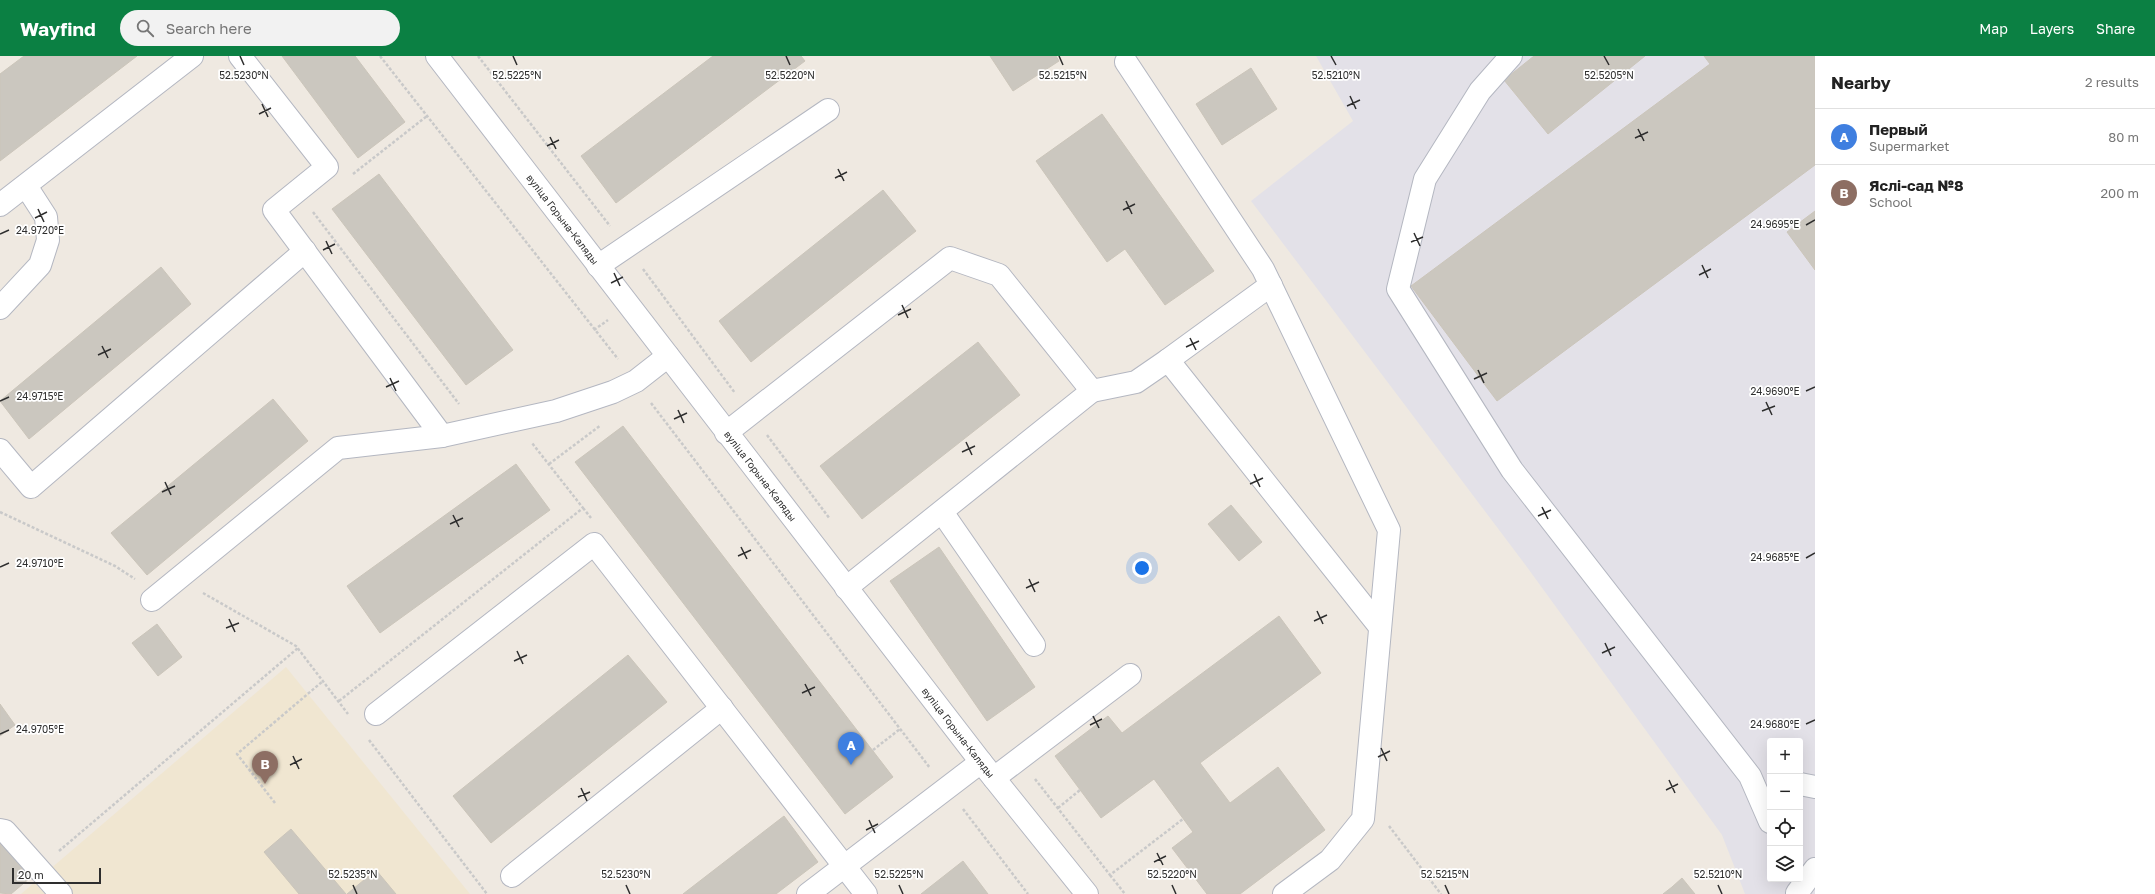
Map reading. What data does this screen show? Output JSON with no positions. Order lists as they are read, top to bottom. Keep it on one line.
{"streets":{"street":["вуліца Горына-Каляды"]},"scale_bar":"20 m","page":{"header":"Wayfind","search":"Search here","nav":["Map","Layers","Share"],"heading":["Nearby","2 results"],"list":[{"mark":"A","name":"Первый","note":"Supermarket","value":"80 m"},{"mark":"B","name":"Яслі-сад №8","note":"School","value":"200 m"}],"pins":["A","B"],"map_buttons":["+","−"],"scale":"20 m"},"coordinates":["52.5225°N","52.5215°N","52.5210°N","52.5230°N","52.5220°N","52.5205°N","24.9695°E","24.9720°E","24.9690°E","24.9715°E","24.9685°E","24.9710°E","24.9680°E","24.9705°E","52.5235°N"]}
